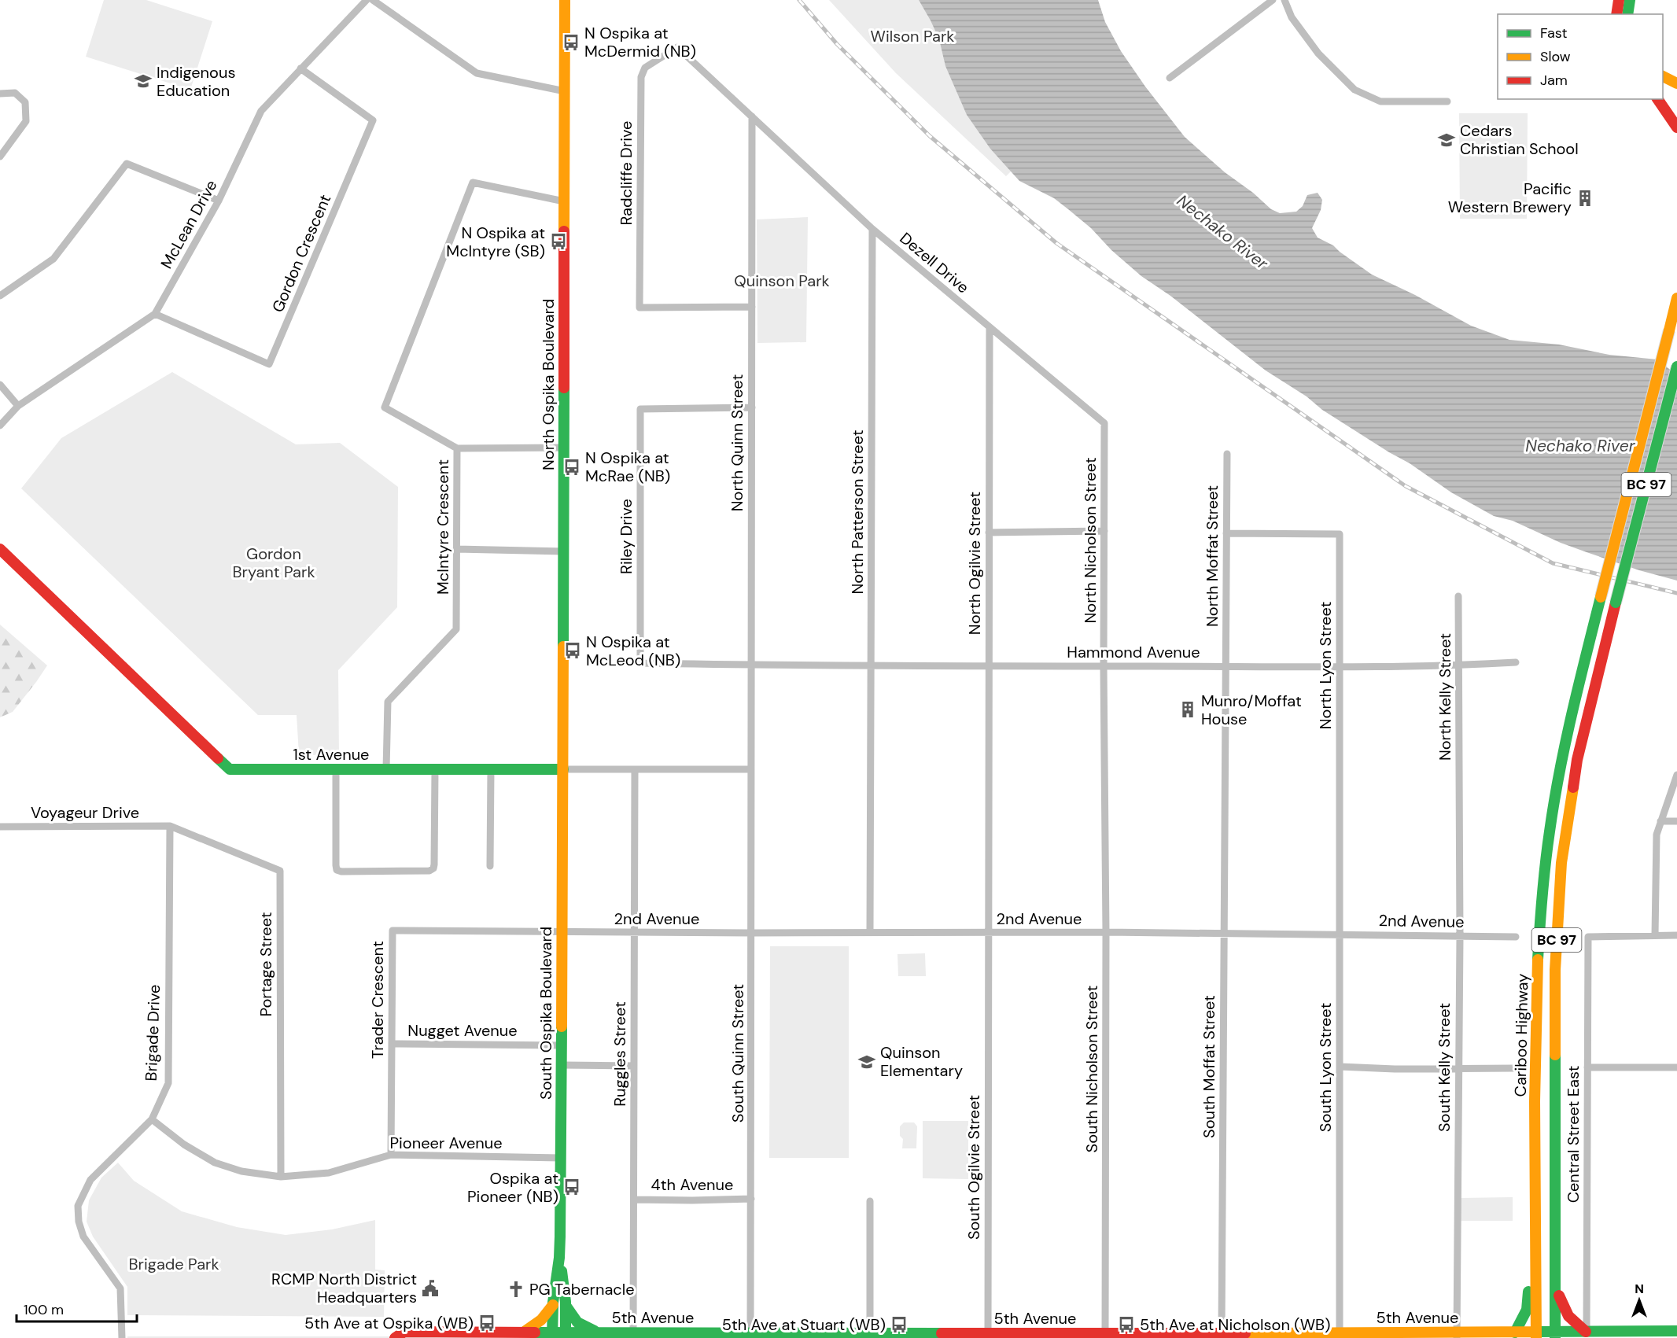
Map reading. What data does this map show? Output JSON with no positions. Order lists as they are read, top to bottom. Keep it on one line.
{"streets":{"main road":["North Ospika Boulevard","BC 97","1st Avenue","South Ospika Boulevard","Cariboo Highway","5th Avenue"],"street":["Radcliffe Drive","McLean Drive","Gordon Crescent","Dezell Drive","North Quinn Street","North Patterson Street","McIntyre Crescent","Riley Drive","North Nicholson Street","North Moffat Street","North Ogilvie Street","Hammond Avenue","North Lyon Street","North Kelly Street","Voyageur Drive","2nd Avenue","Portage Street","Trader Crescent","Nugget Avenue","Brigade Drive","South Quinn Street","Ruggles Street","South Moffat Street","South Lyon Street","South Kelly Street","South Nicholson Street","Central Street East","Pioneer Avenue","South Ogilvie Street","4th Avenue"]},"crossings":[["Radcliffe Drive","Dezell Drive"],["Radcliffe Drive","North Quinn Street"],["McLean Drive","Gordon Crescent"],["Dezell Drive","North Quinn Street"],["Dezell Drive","North Patterson Street"],["Dezell Drive","North Nicholson Street"],["Dezell Drive","North Ogilvie Street"],["North Ospika Boulevard","McIntyre Crescent"],["North Ospika Boulevard","1st Avenue"],["North Ospika Boulevard","South Ospika Boulevard"],["North Quinn Street","Riley Drive"],["North Quinn Street","Hammond Avenue"],["North Quinn Street","1st Avenue"],["North Quinn Street","South Quinn Street"],["BC 97","5th Avenue"],["North Patterson Street","Hammond Avenue"],["North Patterson Street","2nd Avenue"],["McIntyre Crescent","1st Avenue"],["Riley Drive","Hammond Avenue"],["North Nicholson Street","Hammond Avenue"],["North Nicholson Street","South Nicholson Street"],["North Moffat Street","Hammond Avenue"],["North Moffat Street","North Lyon Street"],["North Moffat Street","South Moffat Street"],["North Ogilvie Street","Hammond Avenue"],["North Ogilvie Street","South Ogilvie Street"],["Hammond Avenue","North Lyon Street"],["Hammond Avenue","North Kelly Street"],["North Lyon Street","South Lyon Street"],["North Kelly Street","South Kelly Street"],["1st Avenue","South Ospika Boulevard"],["1st Avenue","South Quinn Street"],["1st Avenue","Ruggles Street"],["Voyageur Drive","Portage Street"],["Voyageur Drive","Brigade Drive"],["2nd Avenue","Trader Crescent"],["2nd Avenue","South Ospika Boulevard"],["2nd Avenue","South Quinn Street"],["2nd Avenue","Ruggles Street"],["2nd Avenue","South Moffat Street"],["2nd Avenue","South Lyon Street"],["2nd Avenue","South Kelly Street"],["2nd Avenue","South Nicholson Street"],["2nd Avenue","South Ogilvie Street"],["Portage Street","Brigade Drive"],["Portage Street","Pioneer Avenue"],["Trader Crescent","South Ospika Boulevard"],["Trader Crescent","Nugget Avenue"],["Trader Crescent","Pioneer Avenue"],["South Ospika Boulevard","Nugget Avenue"],["South Ospika Boulevard","Pioneer Avenue"],["South Ospika Boulevard","5th Avenue"],["Brigade Drive","Pioneer Avenue"],["Cariboo Highway","5th Avenue"],["South Quinn Street","4th Avenue"],["South Quinn Street","5th Avenue"],["Ruggles Street","4th Avenue"],["Ruggles Street","5th Avenue"],["South Moffat Street","5th Avenue"],["South Lyon Street","5th Avenue"],["South Kelly Street","5th Avenue"],["South Nicholson Street","5th Avenue"],["Central Street East","5th Avenue"],["South Ogilvie Street","5th Avenue"]],"water":["Nechako River"],"parks":["Wilson Park","Quinson Park","Gordon Bryant Park","Brigade Park"],"places":{"bus stop":["N Ospika at McDermid (NB)","N Ospika at McIntyre (SB)","N Ospika at McRae (NB)","N Ospika at McLeod (NB)","Ospika at Pioneer (NB)","5th Ave at Ospika (WB)","5th Ave at Stuart (WB)","5th Ave at Nicholson (WB)"],"school or university":["Indigenous Education","Cedars Christian School","Quinson Elementary"],"building":["Pacific Western Brewery","Munro/Moffat House"],"public building":["RCMP North District Headquarters"],"church":["PG Tabernacle"]},"legend":["Fast","Slow","Jam"],"scale_bar":"100 m","north":"top"}
